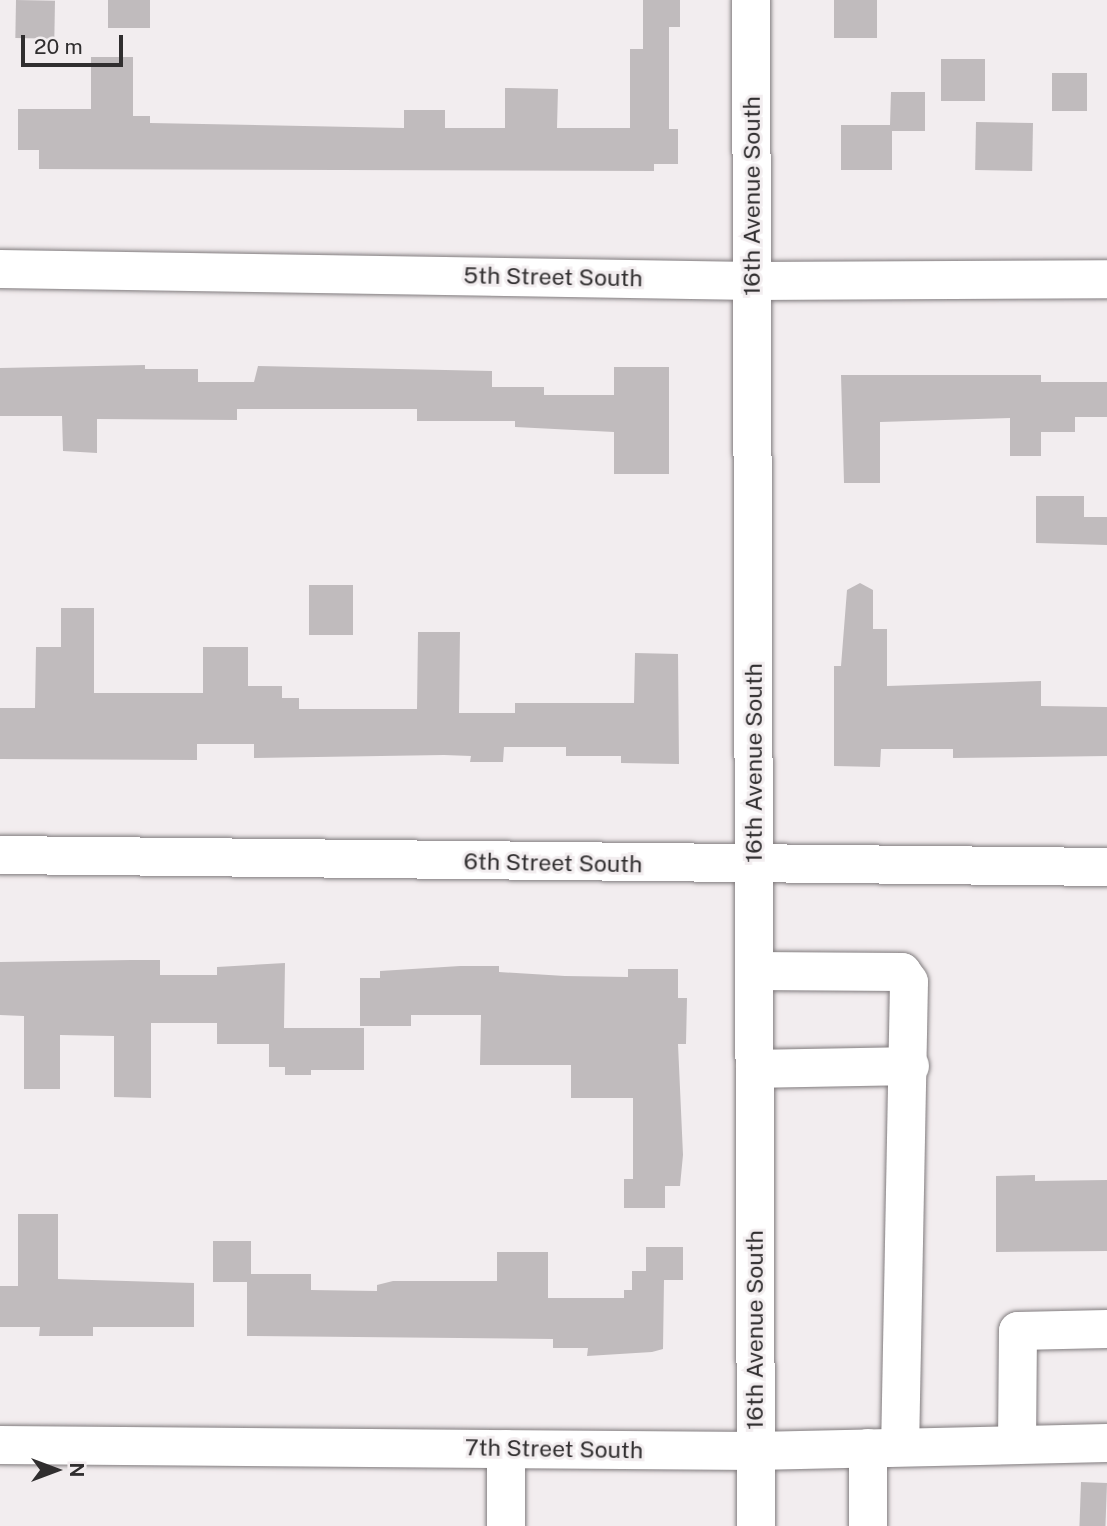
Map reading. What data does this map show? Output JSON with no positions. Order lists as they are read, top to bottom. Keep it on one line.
{"streets":{"street":["16th Avenue South","5th Street South","6th Street South","7th Street South"]},"crossings":[["16th Avenue South","5th Street South"],["16th Avenue South","6th Street South"],["16th Avenue South","7th Street South"]],"scale_bar":"20 m","north":"right"}
